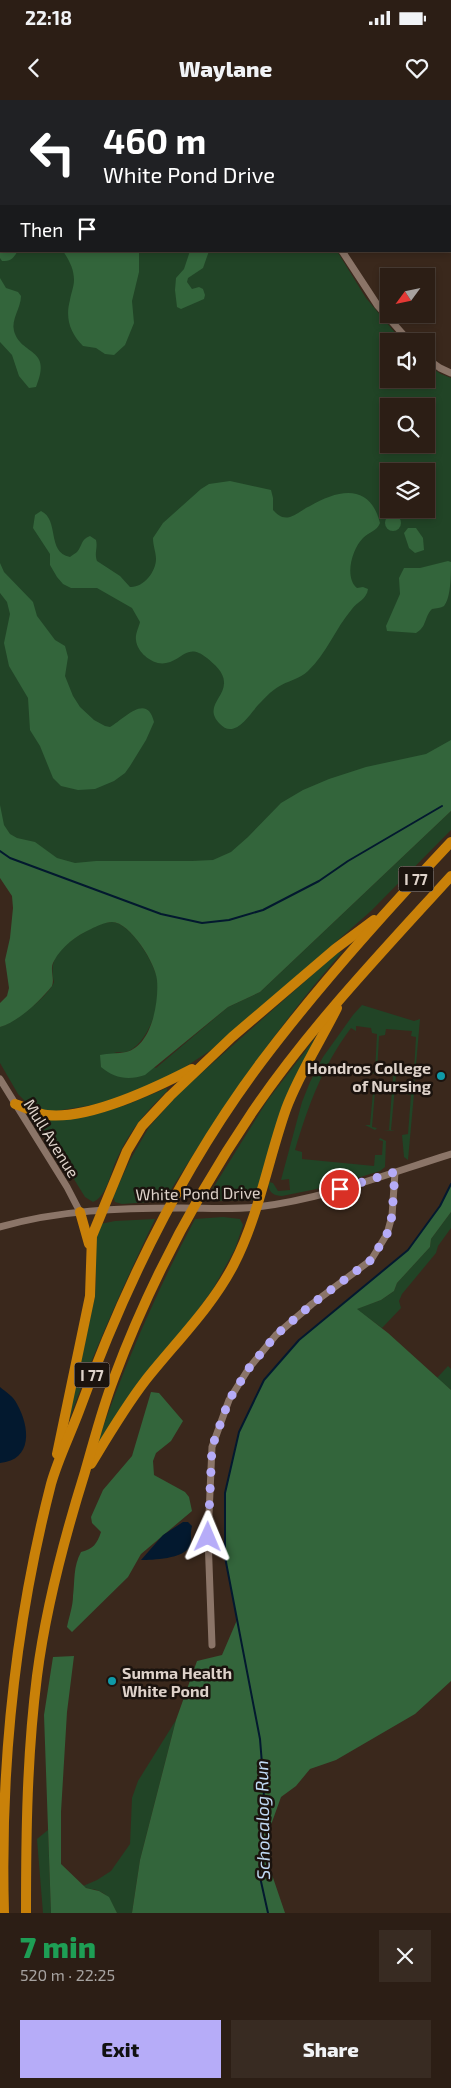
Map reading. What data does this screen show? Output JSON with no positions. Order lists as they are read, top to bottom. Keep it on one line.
{"streets":{"highway":["I 77"],"street":["Mull Avenue","White Pond Drive"]},"crossings":[["Mull Avenue","White Pond Drive"]],"water":["Schocalog Run"],"places":["Hondros College of Nursing","Summa Health White Pond"],"north":"bottom left","page":{"status":"22:18","header":"Waylane","turn":["460 m","White Pond Drive"],"then":"Then","heading":["7 min","520 m · 22:25"],"buttons":["Exit","Share"]}}
